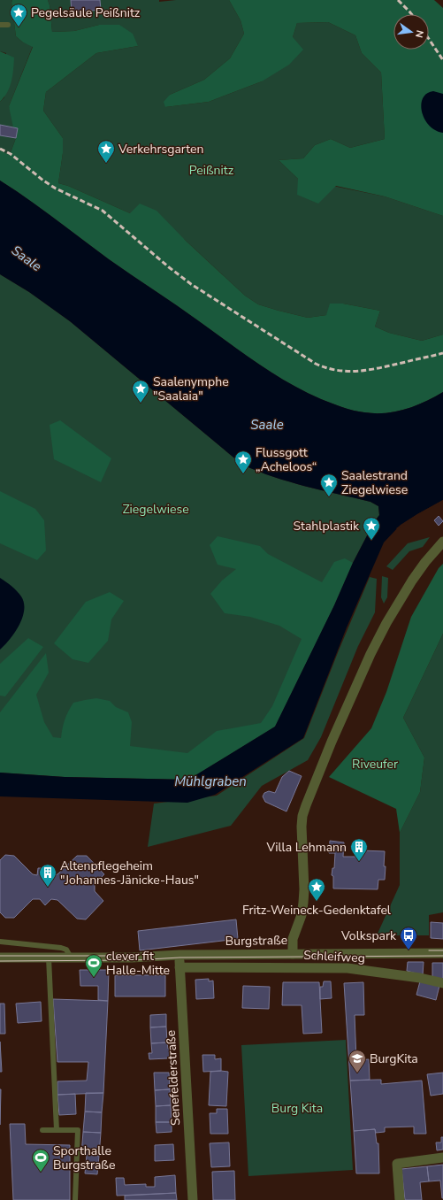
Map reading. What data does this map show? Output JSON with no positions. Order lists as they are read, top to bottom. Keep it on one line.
{"streets":{"street":["Burgstraße","Schleifweg","Senefelderstraße"]},"crossings":[["Burgstraße","Senefelderstraße"],["Schleifweg","Senefelderstraße"]],"water":["Saale","Mühlgraben"],"parks":["Peißnitz","Ziegelwiese","Riveufer","Burg Kita"],"places":{"place":["Pegelsäule Peißnitz","Verkehrsgarten","Saalenymphe \"Saalaia\"","Flussgott „Acheloos“","Saalestrand Ziegelwiese","Stahlplastik","Fritz-Weineck-Gedenktafel"],"building":["Villa Lehmann","Altenpflegeheim \"Johannes-Jänicke-Haus\""],"bus stop":["Volkspark"],"sports":["clever fit Halle-Mitte","Sporthalle Burgstraße"],"school or university":["BurgKita"]},"north":"right"}
